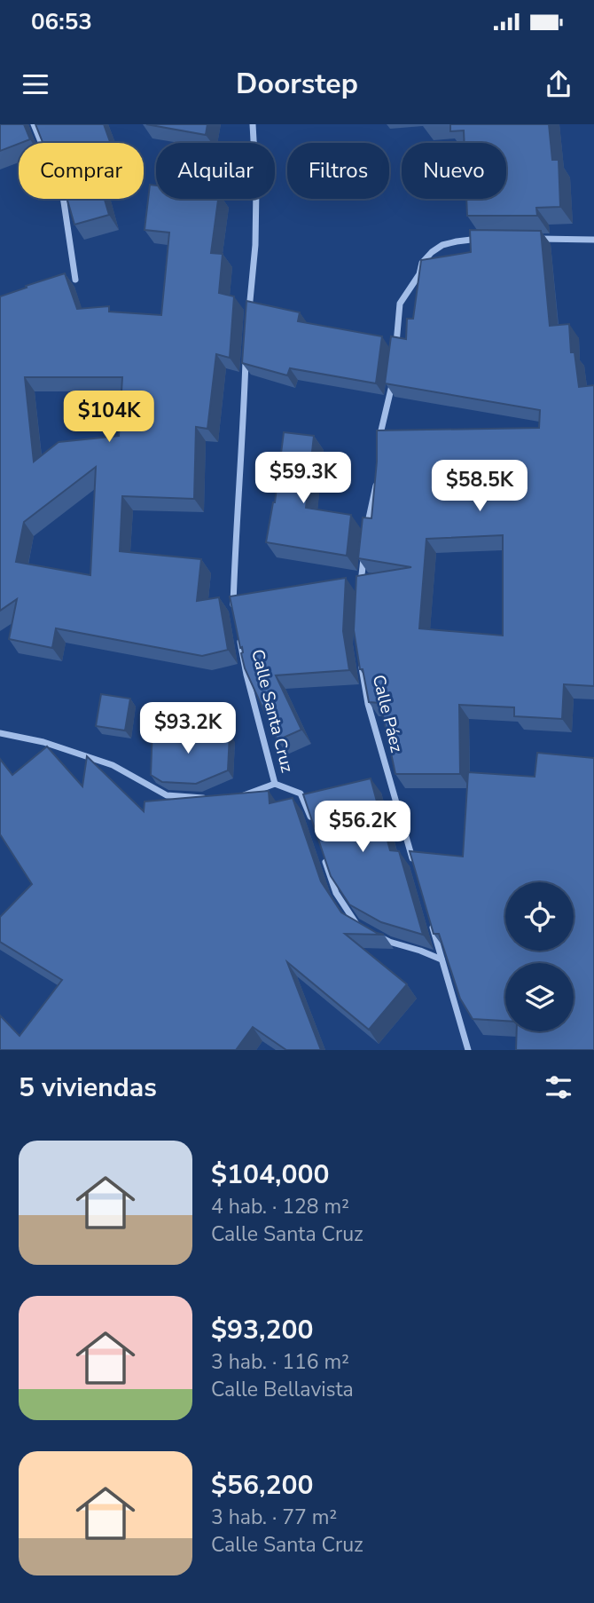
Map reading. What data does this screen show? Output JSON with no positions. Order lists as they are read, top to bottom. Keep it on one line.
{"streets":{"street":["Calle Santa Cruz","Calle Páez"]},"page":{"status":"06:53","header":"Doorstep","chip":["Comprar","Alquilar","Filtros","Nuevo"],"price":["$104K","$59.3K","$58.5K","$93.2K","$56.2K"],"heading":"5 viviendas","list":[{"name":"$104,000","note":"4 hab. · 128 m² · Calle Santa Cruz"},{"name":"$93,200","note":"3 hab. · 116 m² · Calle Bellavista"},{"name":"$56,200","note":"3 hab. · 77 m² · Calle Santa Cruz"}]}}
